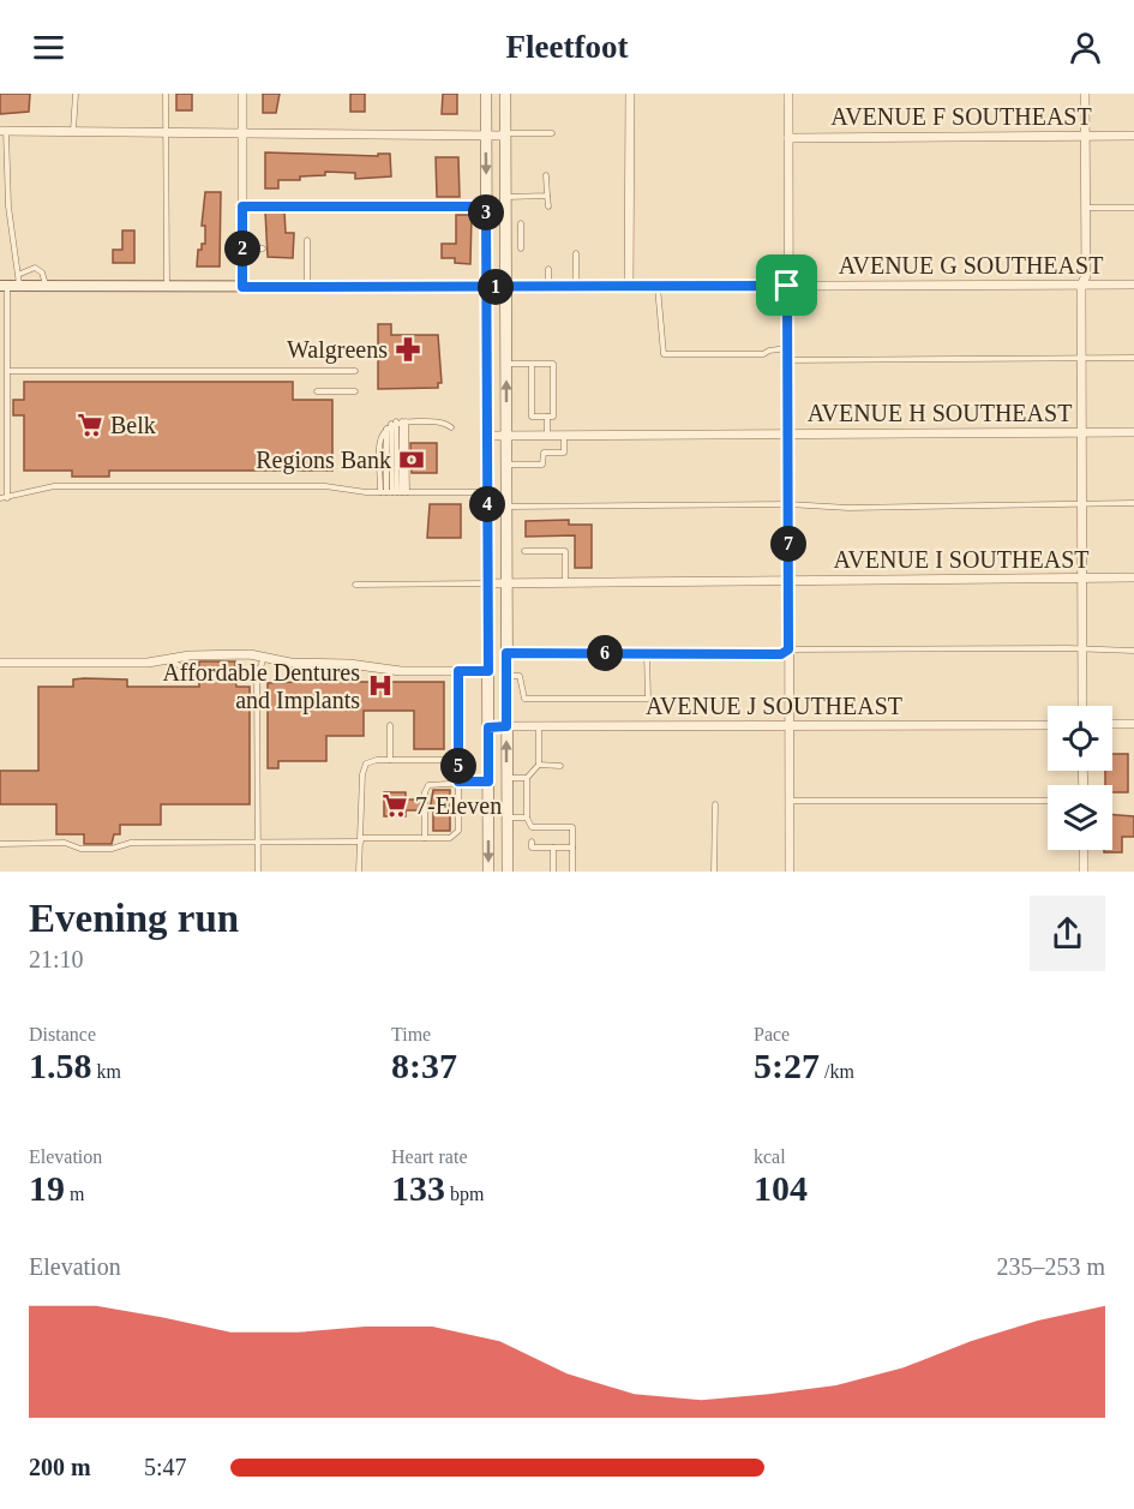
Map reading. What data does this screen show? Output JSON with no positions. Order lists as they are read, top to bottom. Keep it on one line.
{"streets":{"street":["AVENUE F SOUTHEAST","AVENUE G SOUTHEAST","AVENUE H SOUTHEAST","AVENUE I SOUTHEAST","AVENUE J SOUTHEAST"]},"places":{"pharmacy":["Walgreens"],"supermarket":["Belk","7-Eleven"],"bank":["Regions Bank"],"hospital":["Affordable Dentures and Implants"]},"page":{"header":"Fleetfoot","pins":["3","2","1","4","7","6","5"],"heading":["Evening run","21:10"],"stats":[["Distance","1.58 km"],["Time","8:37"],["Pace","5:27 /km"],["Elevation","19 m"],["Heart rate","133 bpm"],["kcal","104"]],"chart":["Elevation","235–253 m"],"list":[{"name":"200 m","note":"5:47"}]}}
